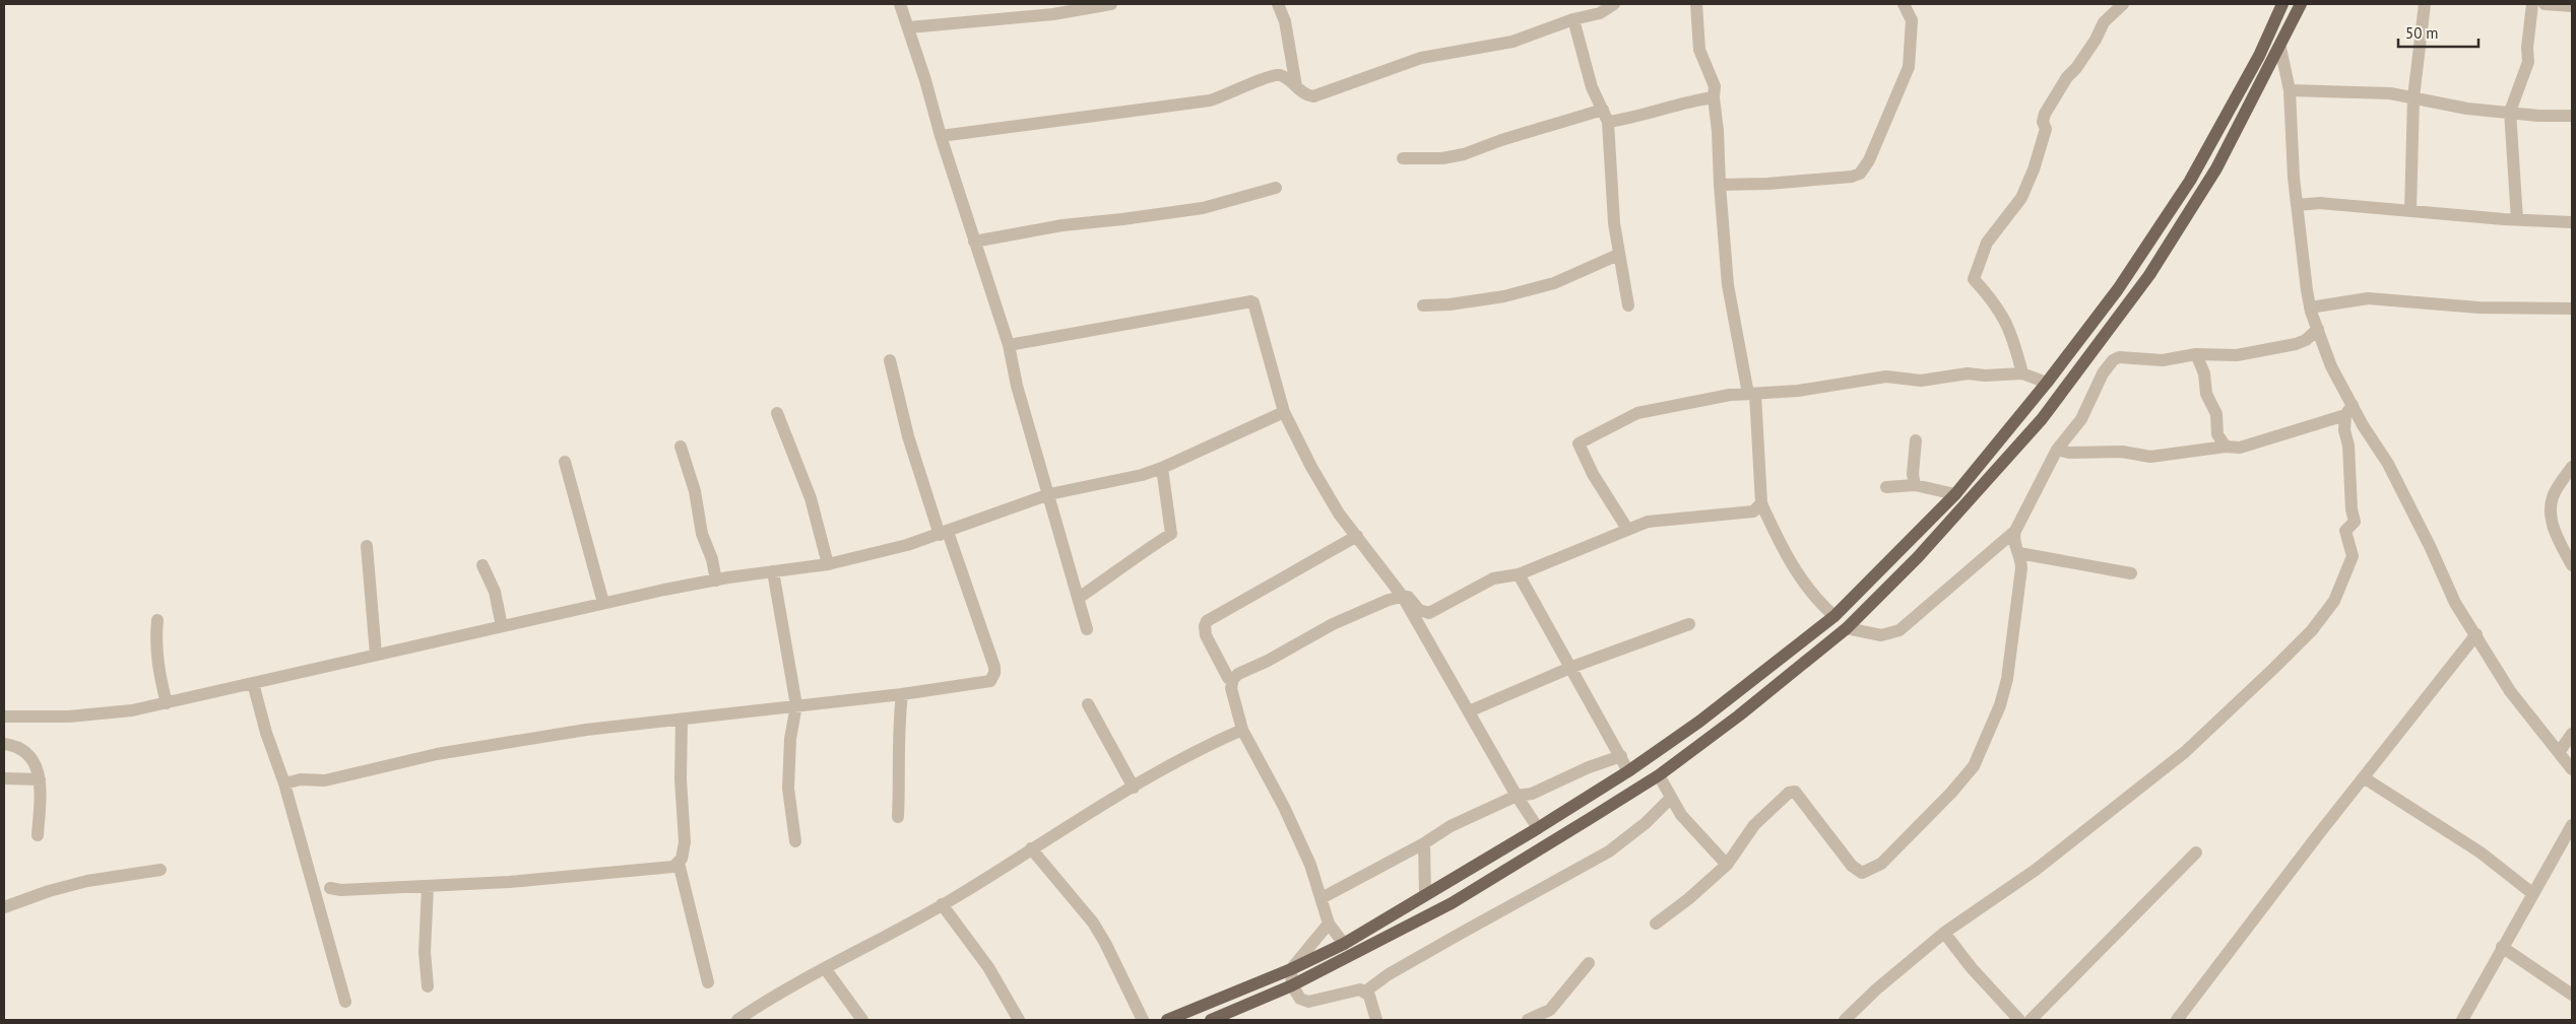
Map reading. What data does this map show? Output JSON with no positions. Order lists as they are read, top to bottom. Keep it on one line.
{"scale_bar":"50 m"}
